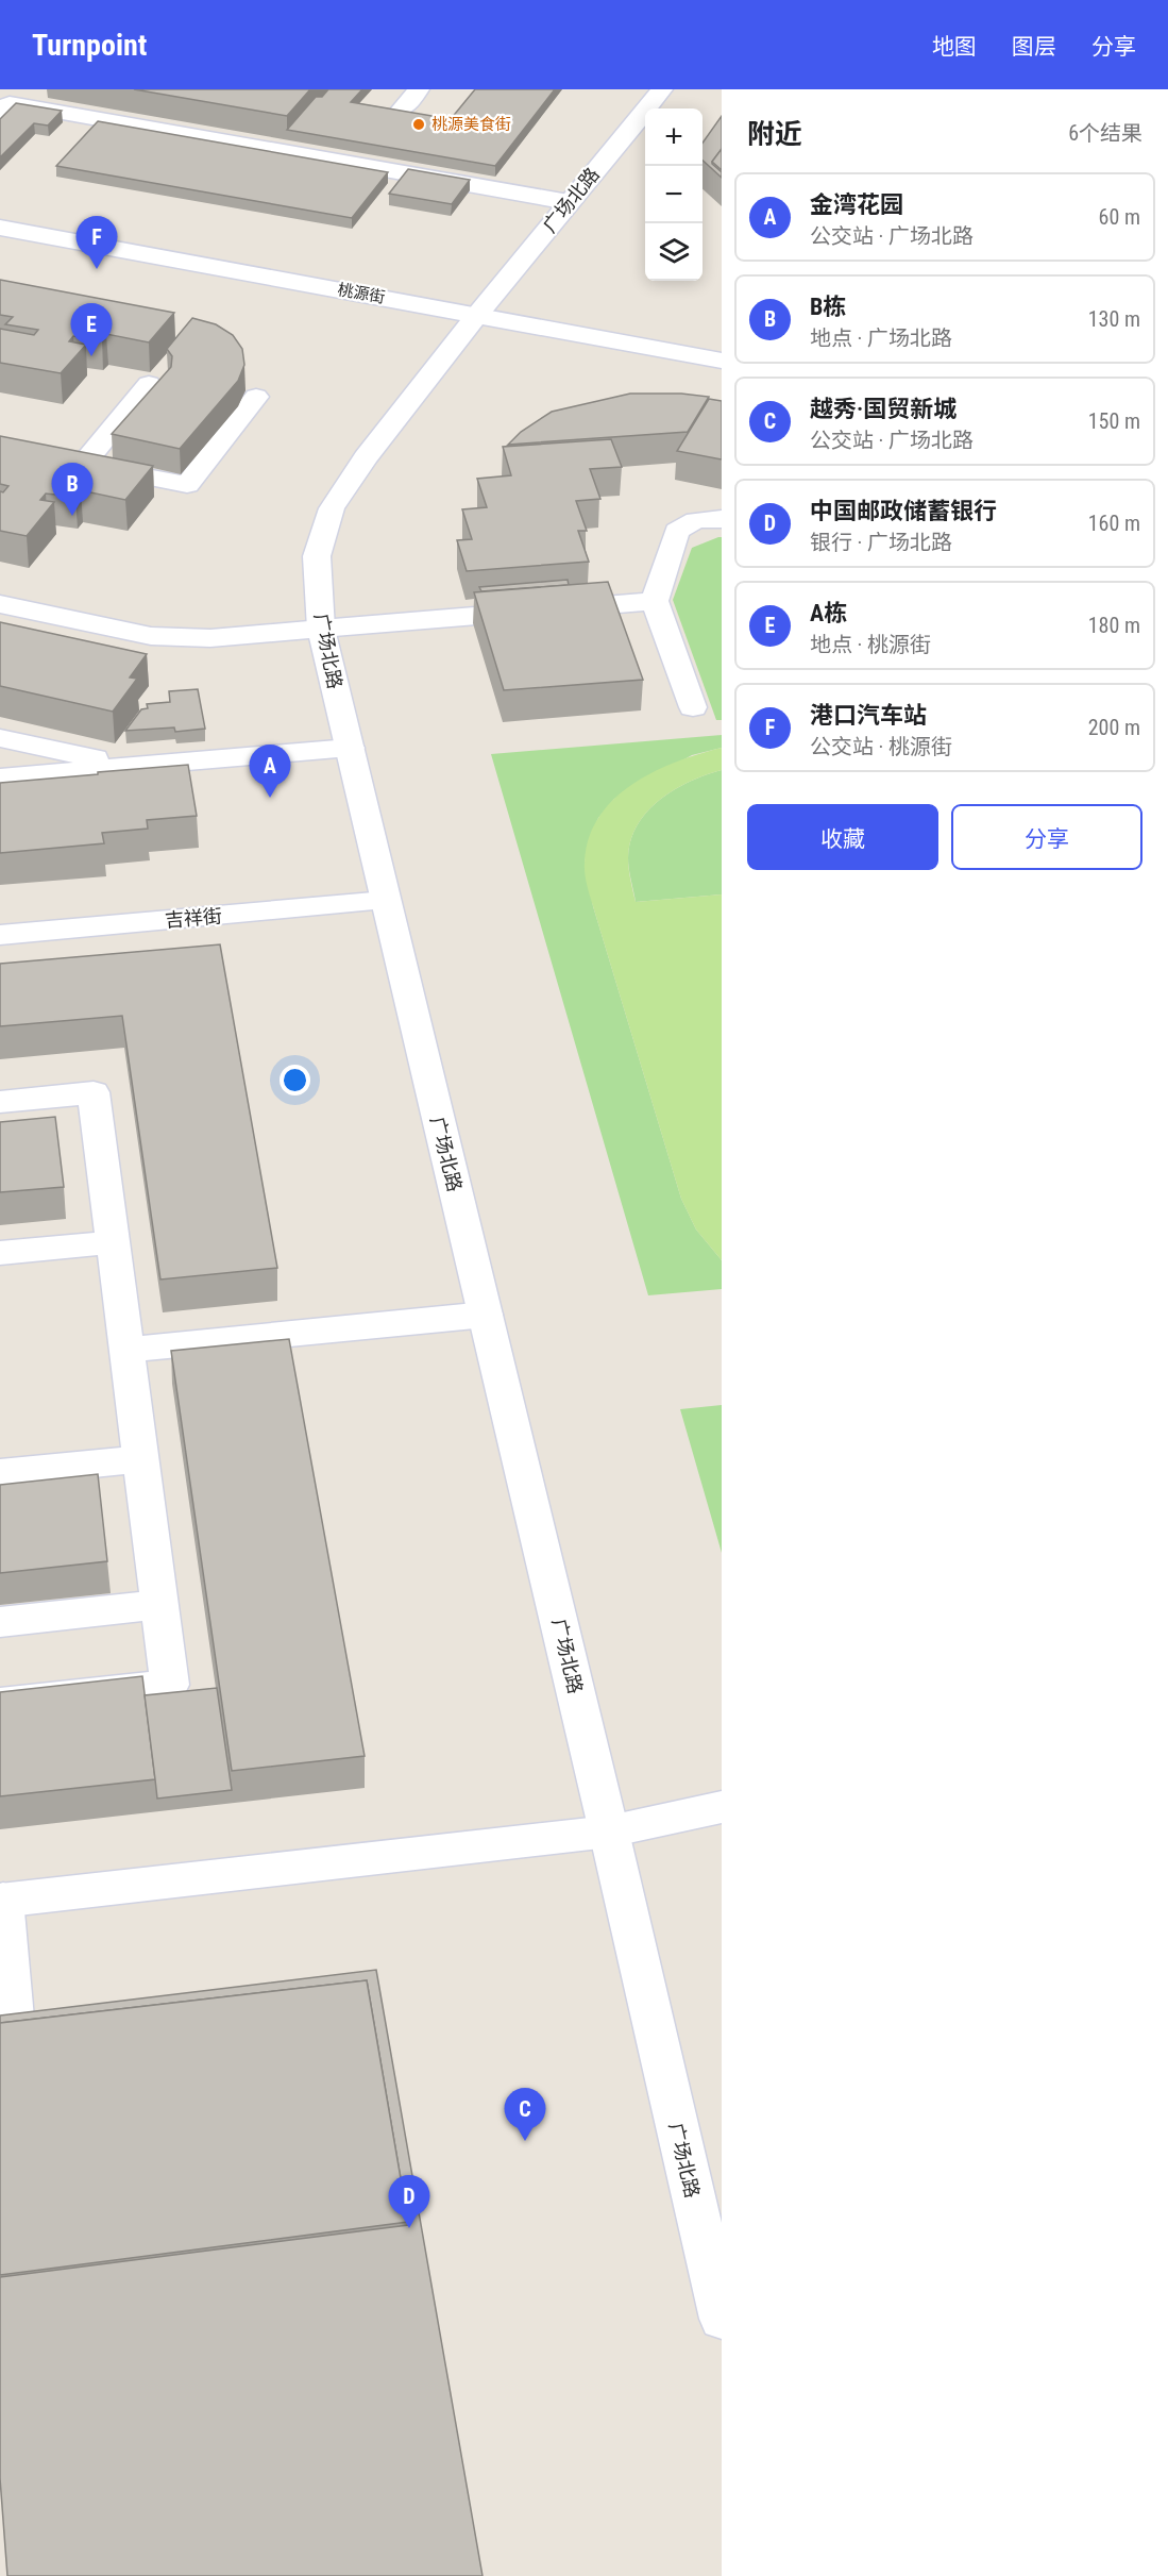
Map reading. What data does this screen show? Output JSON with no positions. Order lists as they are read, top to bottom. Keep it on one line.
{"streets":{"street":["广场北路","桃源街","吉祥街"]},"crossings":[["广场北路","桃源街"],["广场北路","吉祥街"]],"places":["桃源美食街"],"page":{"header":"Turnpoint","nav":["地图","图层","分享"],"heading":["附近","6个结果"],"map_buttons":["+","−"],"list":[{"mark":"A","name":"金湾花园","note":"公交站 · 广场北路","value":"60 m"},{"mark":"B","name":"B栋","note":"地点 · 广场北路","value":"130 m"},{"mark":"C","name":"越秀·国贸新城","note":"公交站 · 广场北路","value":"150 m"},{"mark":"D","name":"中国邮政储蓄银行","note":"银行 · 广场北路","value":"160 m"},{"mark":"E","name":"A栋","note":"地点 · 桃源街","value":"180 m"},{"mark":"F","name":"港口汽车站","note":"公交站 · 桃源街","value":"200 m"}],"pins":["F","E","B","A","C","D"],"buttons":["收藏","分享"]}}
